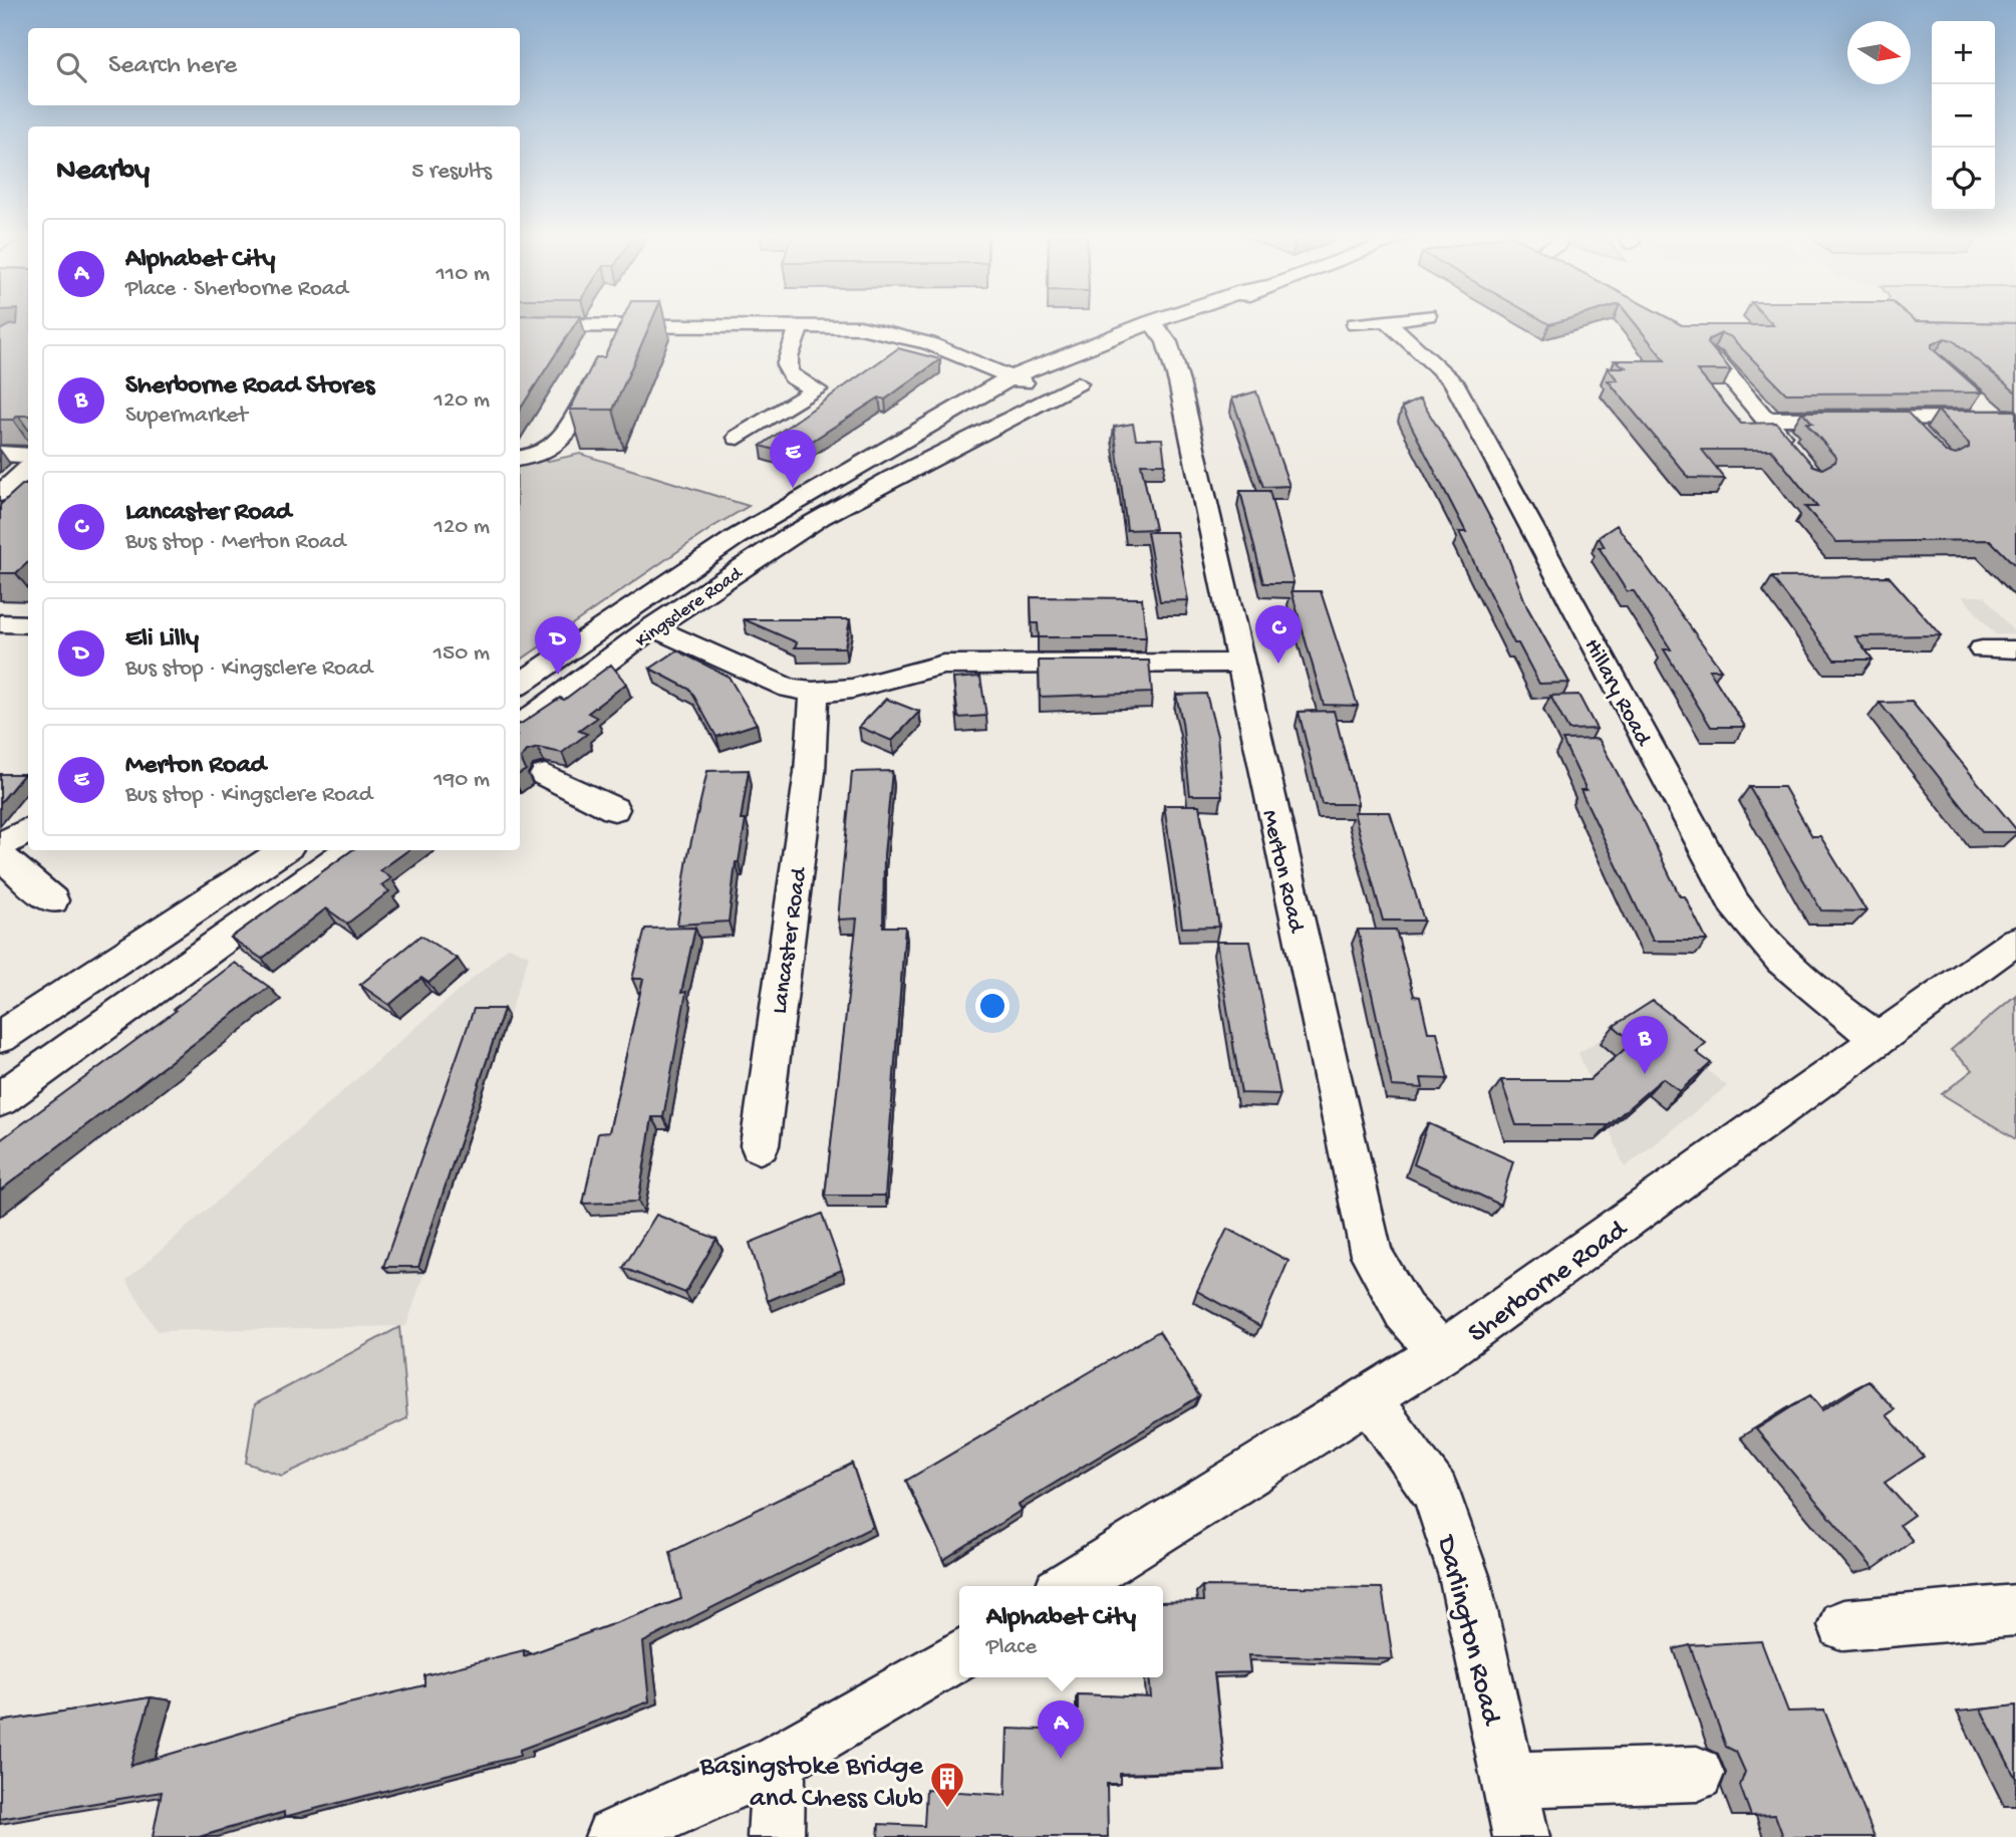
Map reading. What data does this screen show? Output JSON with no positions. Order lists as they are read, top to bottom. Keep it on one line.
{"streets":{"street":["Kingsclere Road","Hillary Road","Merton Road","Lancaster Road","Sherborne Road","Darlington Road"]},"crossings":[["Kingsclere Road","Merton Road"],["Hillary Road","Sherborne Road"],["Merton Road","Sherborne Road"],["Sherborne Road","Darlington Road"]],"places":{"building":["Basingstoke Bridge and Chess Club"]},"north":"right","page":{"map_buttons":["+","−"],"search":"Search here","heading":["Nearby","5 results"],"list":[{"mark":"A","name":"Alphabet City","note":"Place · Sherborne Road","value":"110 m"},{"mark":"B","name":"Sherborne Road Stores","note":"Supermarket","value":"120 m"},{"mark":"C","name":"Lancaster Road","note":"Bus stop · Merton Road","value":"120 m"},{"mark":"D","name":"Eli Lilly","note":"Bus stop · Kingsclere Road","value":"150 m"},{"mark":"E","name":"Merton Road","note":"Bus stop · Kingsclere Road","value":"190 m"}],"pins":["E","C","D","B","A"],"popup":["Alphabet City","Place"]}}
